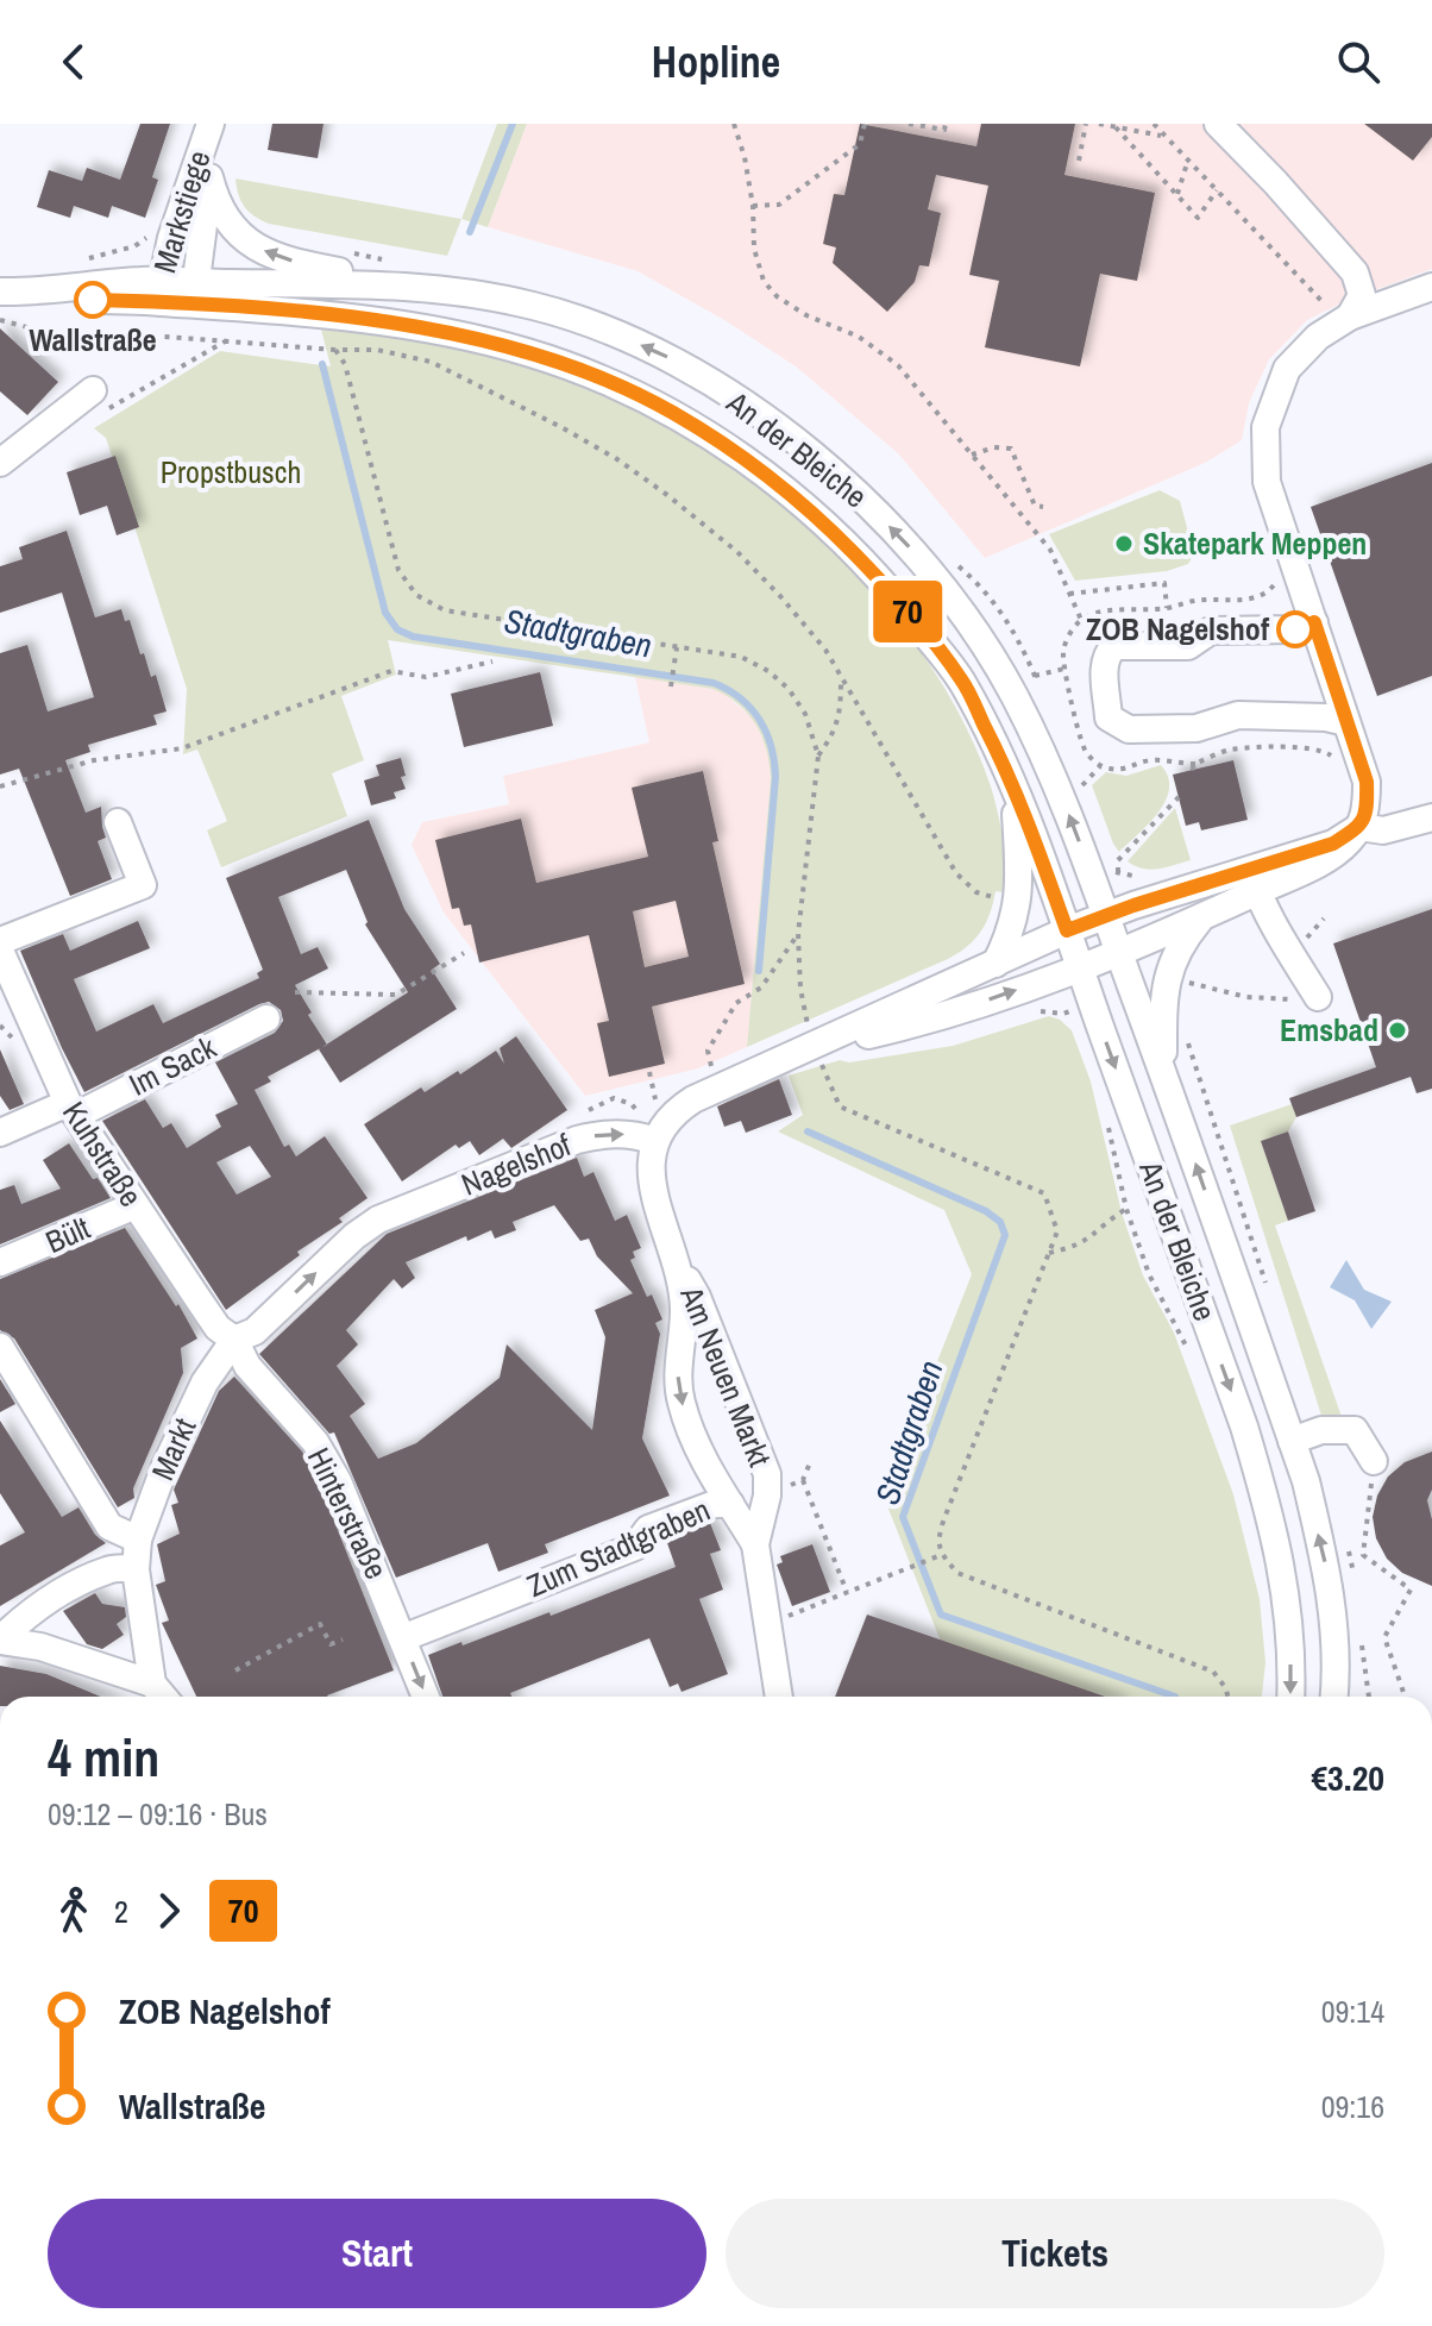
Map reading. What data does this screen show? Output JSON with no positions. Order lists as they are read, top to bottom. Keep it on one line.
{"streets":{"street":["Markstiege","An der Bleiche","Im Sack","Kuhstraße","Nagelshof","Bült","Am Neuen Markt","Markt","Hinterstraße","Zum Stadtgraben"]},"crossings":[["Markstiege","An der Bleiche"],["Im Sack","Kuhstraße"],["Kuhstraße","Nagelshof"],["Kuhstraße","Bült"],["Kuhstraße","Markt"],["Kuhstraße","Hinterstraße"],["Nagelshof","Am Neuen Markt"],["Nagelshof","Markt"],["Nagelshof","Hinterstraße"],["Am Neuen Markt","Zum Stadtgraben"],["Markt","Hinterstraße"],["Hinterstraße","Zum Stadtgraben"]],"one_way":["Nagelshof"],"water":["Stadtgraben"],"parks":["Propstbusch"],"places":["Wallstraße","Skatepark Meppen","ZOB Nagelshof","Emsbad"],"lines":["bus line 70"],"page":{"header":"Hopline","on_map":"70","heading":["4 min","09:12 – 09:16 · Bus","€3.20"],"legs":["2","70"],"list":[{"name":"ZOB Nagelshof","value":"09:14"},{"name":"Wallstraße","value":"09:16"}],"buttons":["Start","Tickets"]}}
